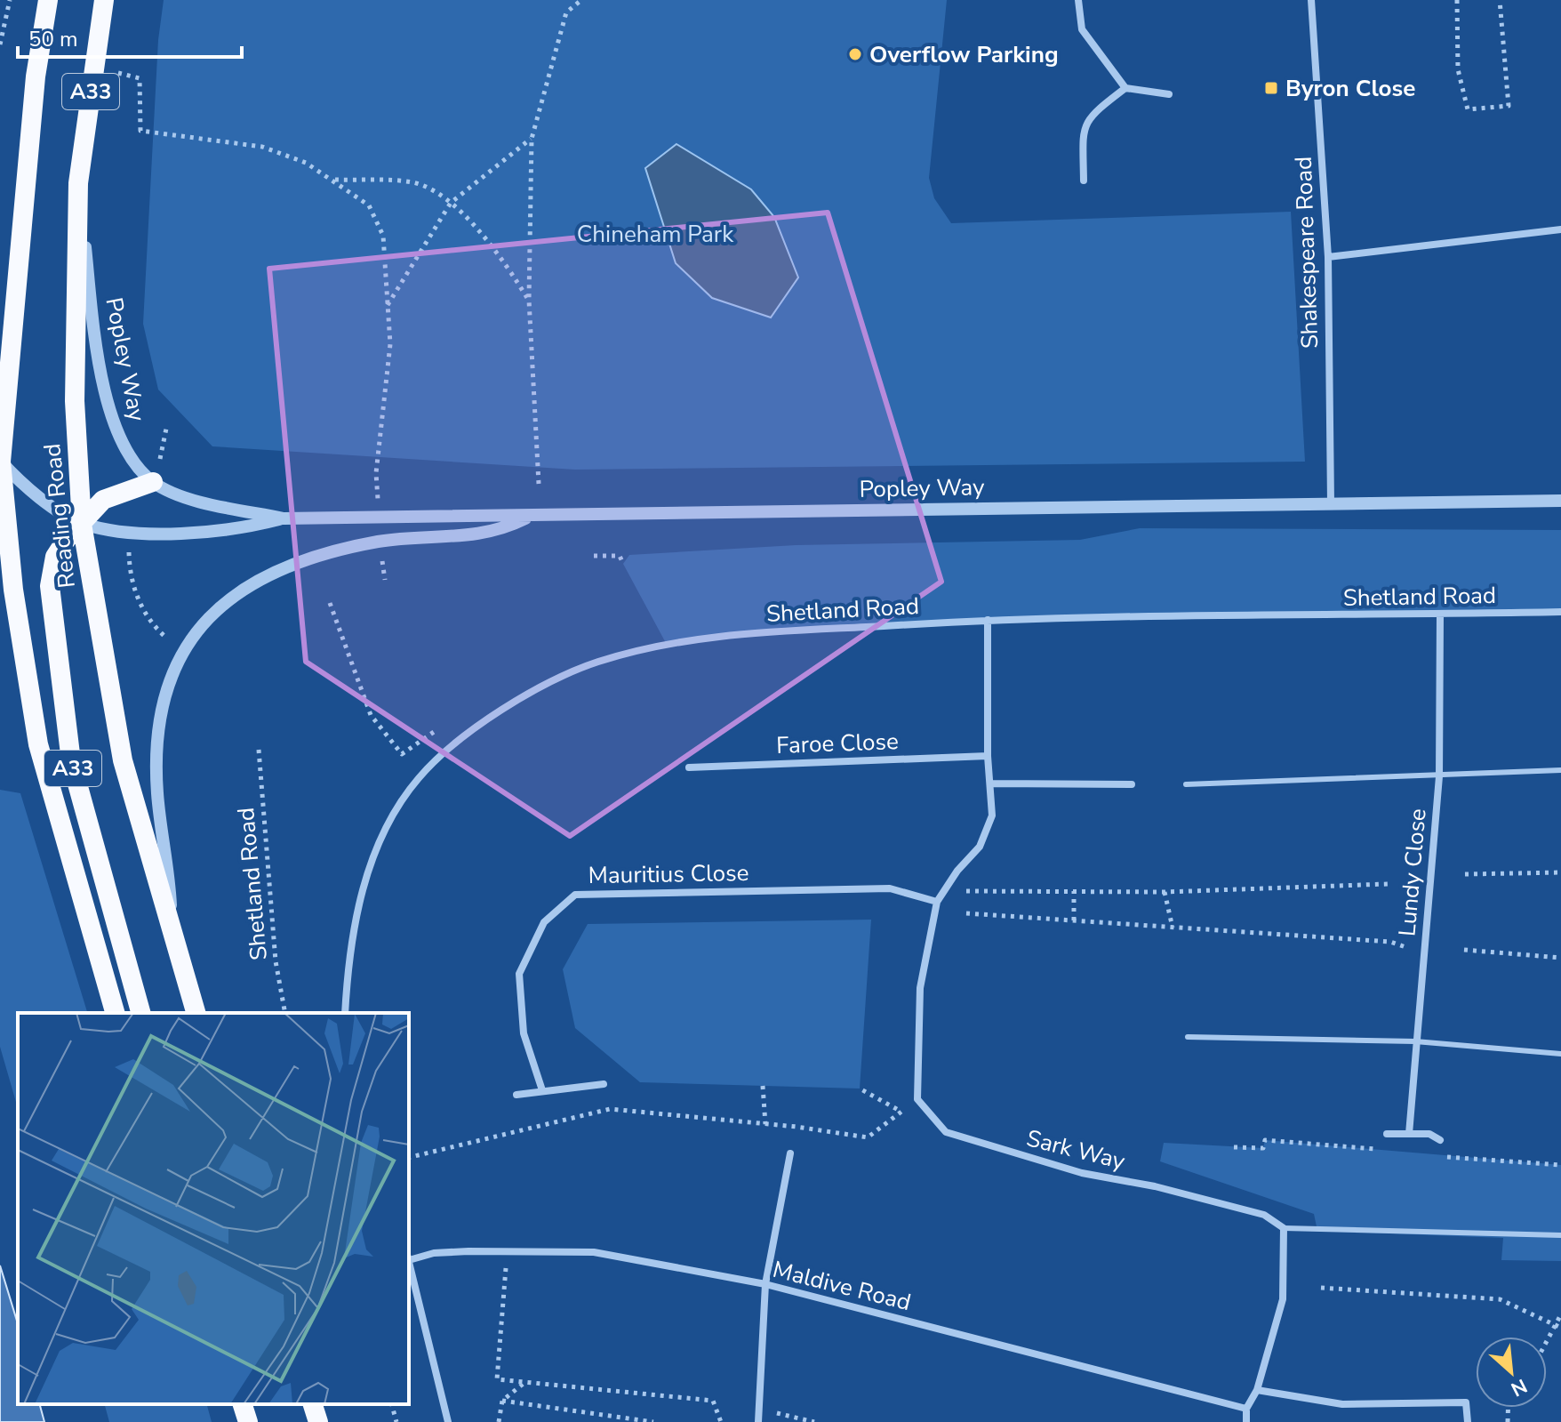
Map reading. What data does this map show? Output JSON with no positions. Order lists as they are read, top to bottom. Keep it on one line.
{"streets":{"highway":["A33","Reading Road"],"street":["Shakespeare Road","Popley Way","Shetland Road","Faroe Close","Lundy Close","Mauritius Close","Sark Way","Maldive Road"]},"crossings":[["A33","Popley Way"],["A33","Reading Road"],["Shakespeare Road","Popley Way"],["Popley Way","Reading Road"],["Shetland Road","Lundy Close"],["Mauritius Close","Sark Way"]],"parks":["Chineham Park"],"places":{"other":["Overflow Parking"],"transit":["Byron Close"]},"scale_bar":"50 m","north":"bottom right"}
